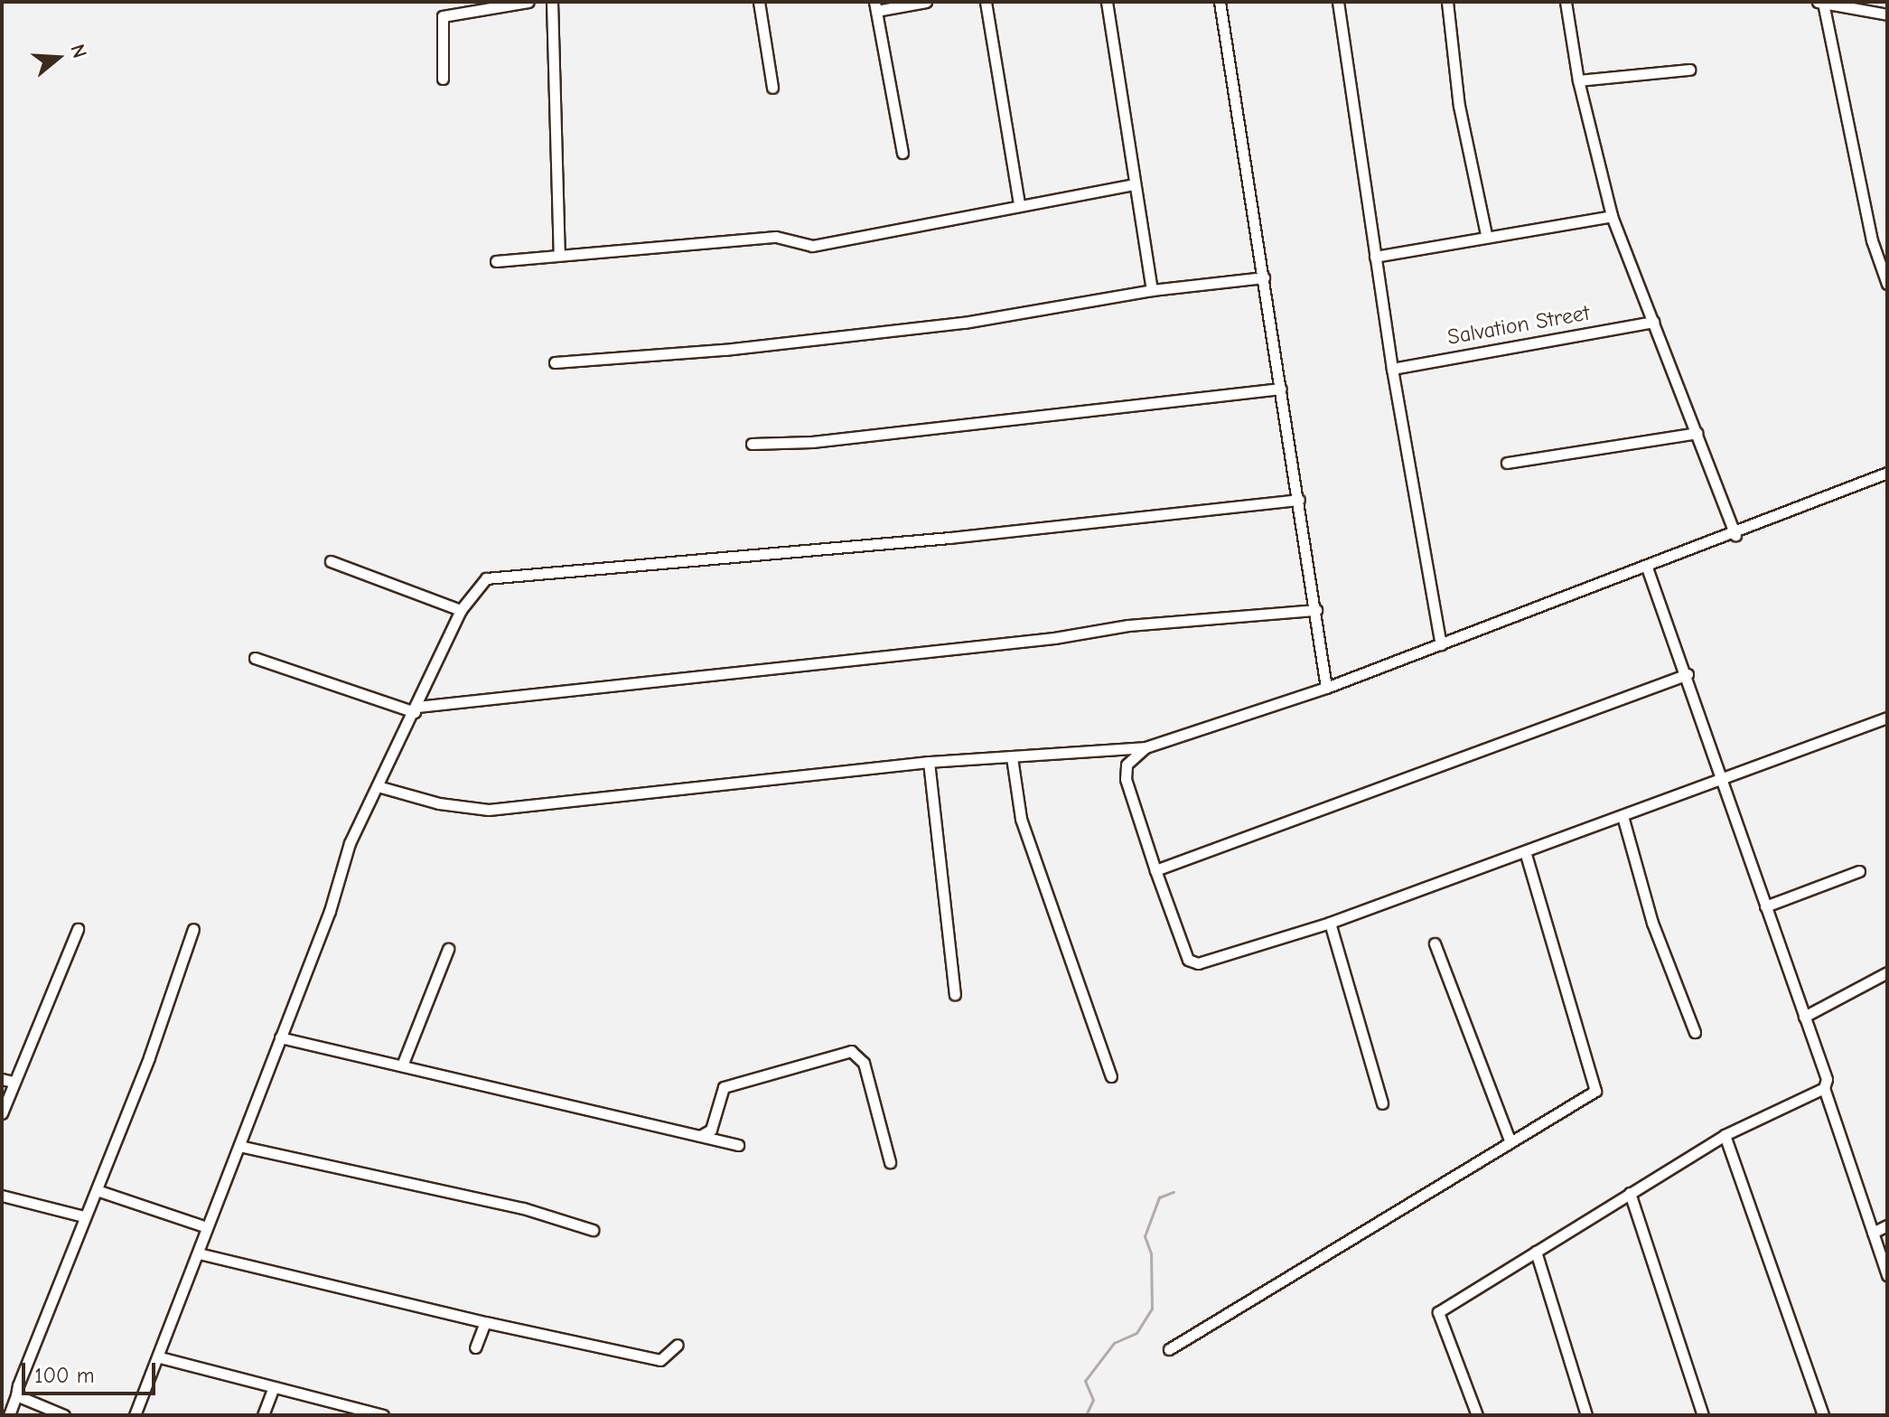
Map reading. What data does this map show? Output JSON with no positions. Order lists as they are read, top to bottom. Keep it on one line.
{"streets":{"street":["Salvation Street"]},"scale_bar":"100 m","north":"right"}
